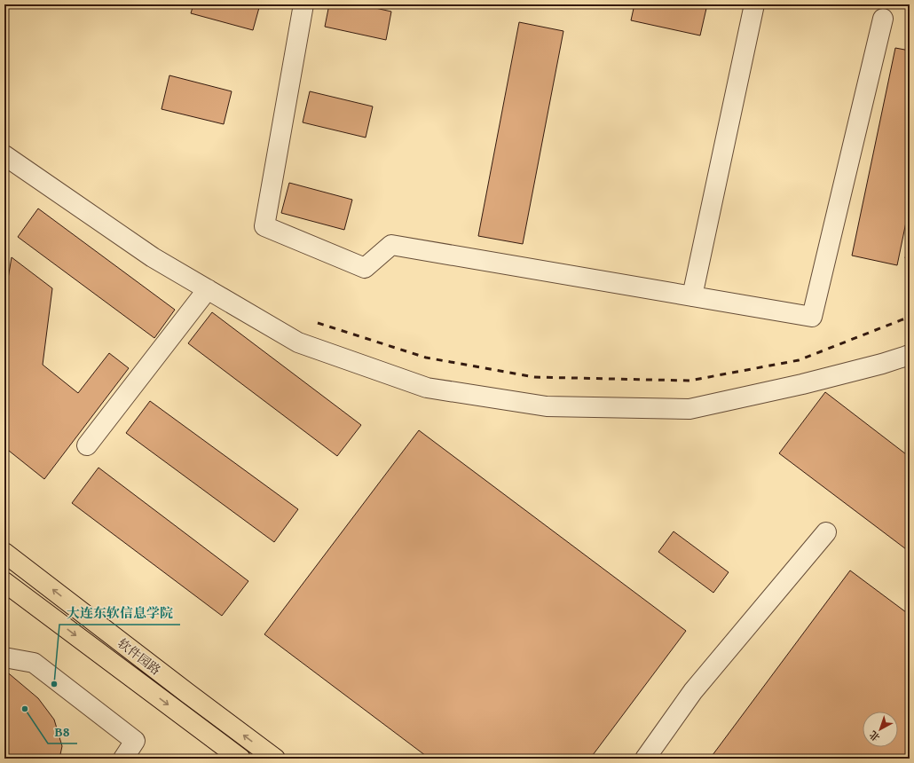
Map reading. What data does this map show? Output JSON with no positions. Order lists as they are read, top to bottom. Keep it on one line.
{"streets":{"main road":["软件园路"]},"places":["大连东软信息学院","B8"],"north":"bottom left"}
